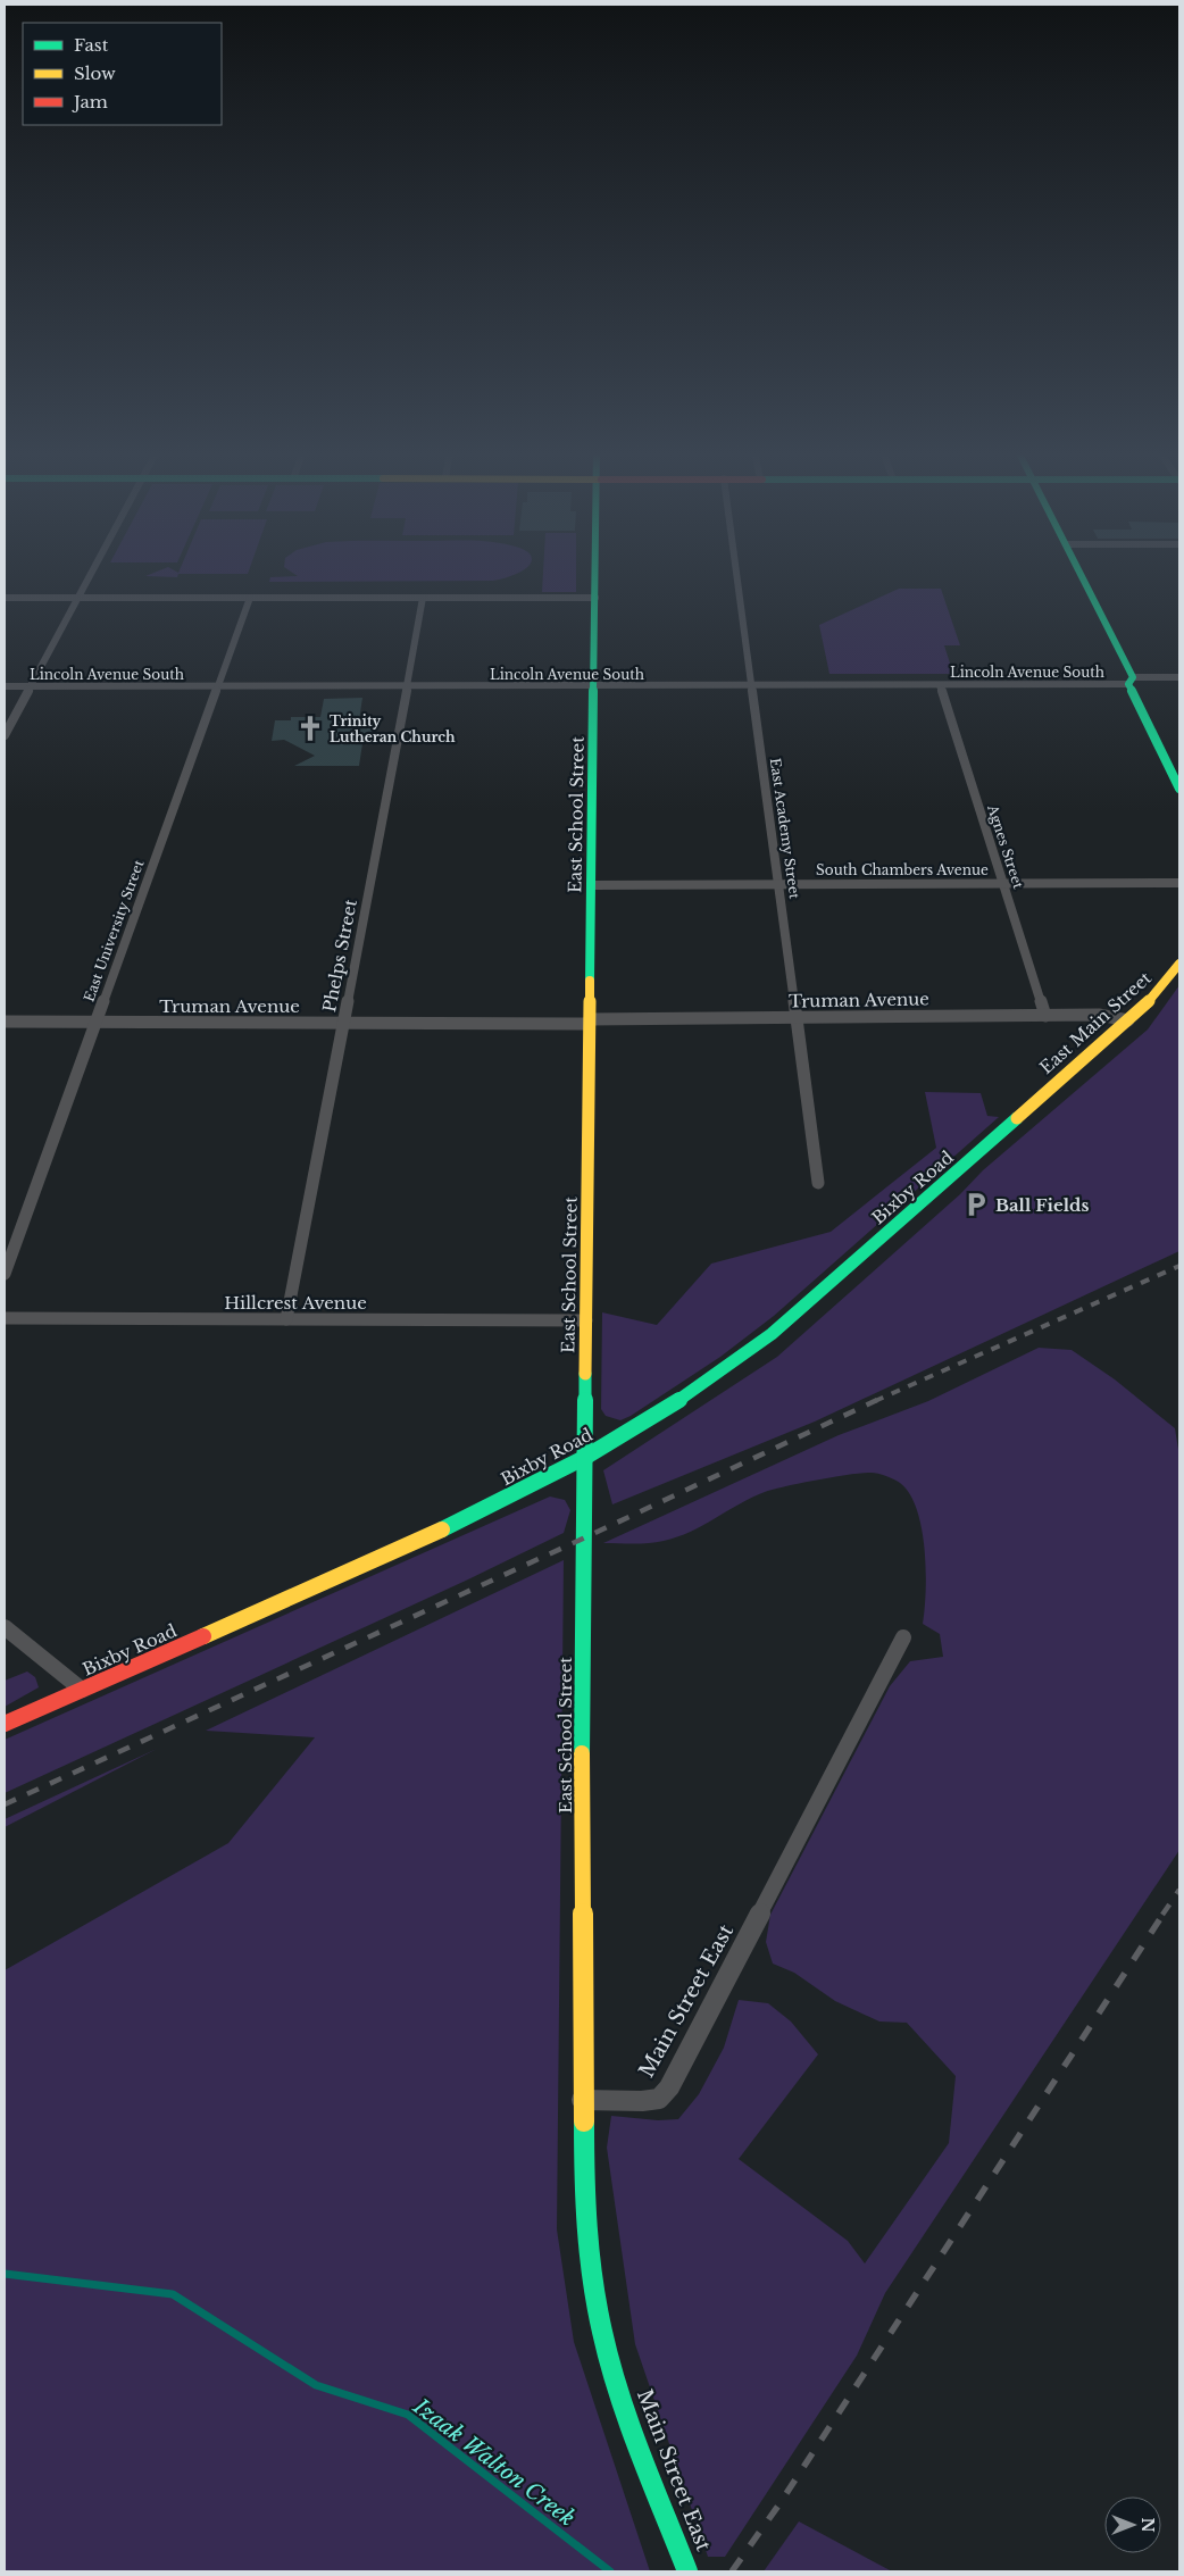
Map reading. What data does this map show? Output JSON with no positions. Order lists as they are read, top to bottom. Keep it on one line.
{"streets":{"street":["Lincoln Avenue South","East School Street","East Academy Street","Agnes Street","South Chambers Avenue","East University Street","Phelps Street","Truman Avenue","East Main Street","Bixby Road","Hillcrest Avenue","Main Street East"]},"crossings":[["Lincoln Avenue South","East School Street"],["Lincoln Avenue South","East Academy Street"],["Lincoln Avenue South","Agnes Street"],["Lincoln Avenue South","East University Street"],["Lincoln Avenue South","Phelps Street"],["East School Street","South Chambers Avenue"],["East School Street","Truman Avenue"],["East School Street","Bixby Road"],["East School Street","Hillcrest Avenue"],["East School Street","Main Street East"],["East Academy Street","South Chambers Avenue"],["East Academy Street","Truman Avenue"],["Agnes Street","South Chambers Avenue"],["Agnes Street","Truman Avenue"],["East University Street","Truman Avenue"],["Phelps Street","Truman Avenue"],["Phelps Street","Hillcrest Avenue"],["Truman Avenue","East Main Street"],["East Main Street","Bixby Road"]],"water":["Izaak Walton Creek"],"places":{"church":["Trinity Lutheran Church"],"parking":["Ball Fields"]},"legend":["Fast","Slow","Jam"],"north":"right"}
